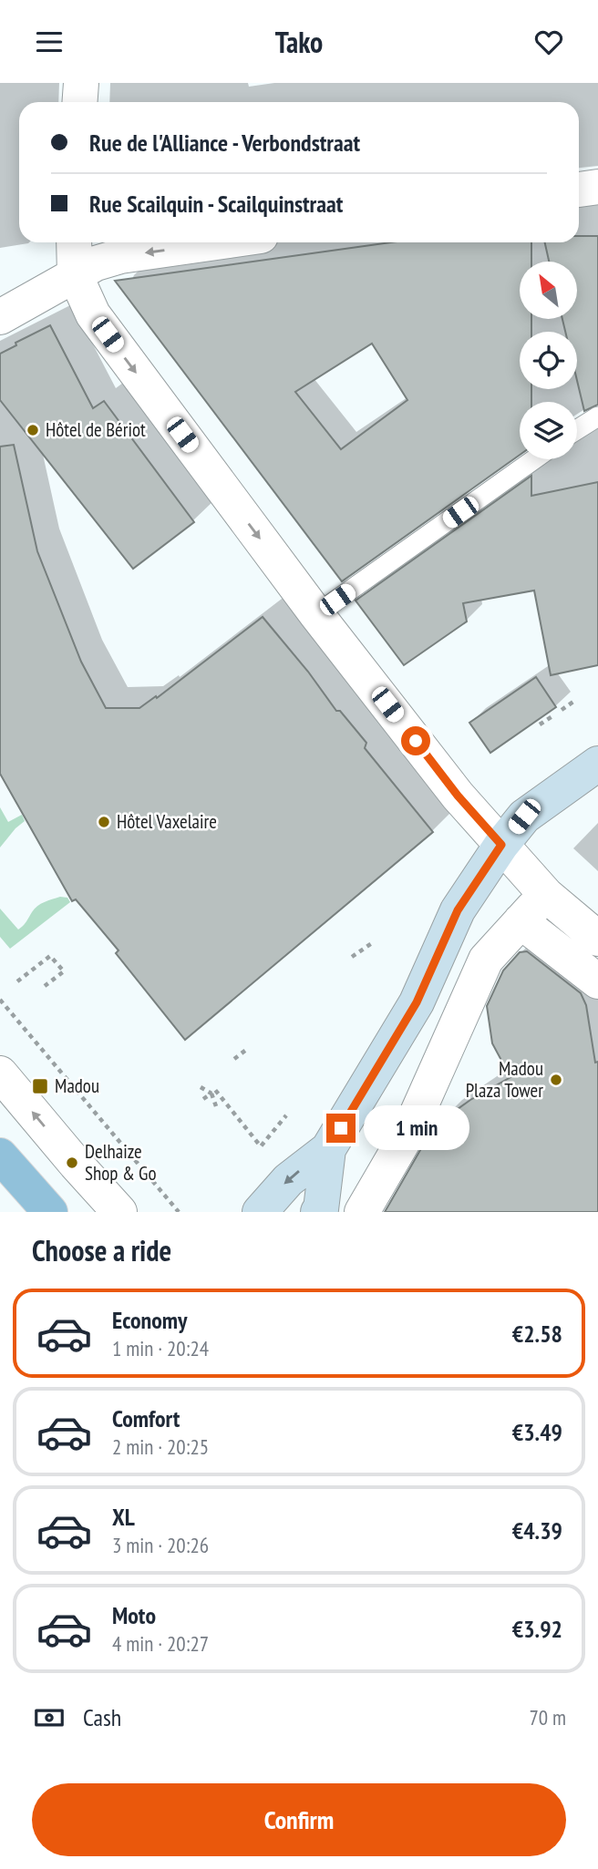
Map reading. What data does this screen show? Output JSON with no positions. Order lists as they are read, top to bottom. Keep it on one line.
{"places":{"other":["Hôtel de Bériot","Hôtel Vaxelaire","Madou Plaza Tower","Delhaize Shop & Go"],"transit":["Madou"]},"north":"top left","page":{"header":"Tako","banner":["Rue de l'Alliance - Verbondstraat","Rue Scailquin - Scailquinstraat"],"bubble":"1 min","heading":"Choose a ride","list":[{"name":"Economy","note":"1 min · 20:24","value":"€2.58"},{"name":"Comfort","note":"2 min · 20:25","value":"€3.49"},{"name":"XL","note":"3 min · 20:26","value":"€4.39"},{"name":"Moto","note":"4 min · 20:27","value":"€3.92"}],"pay":["Cash","70 m"],"buttons":"Confirm"}}
